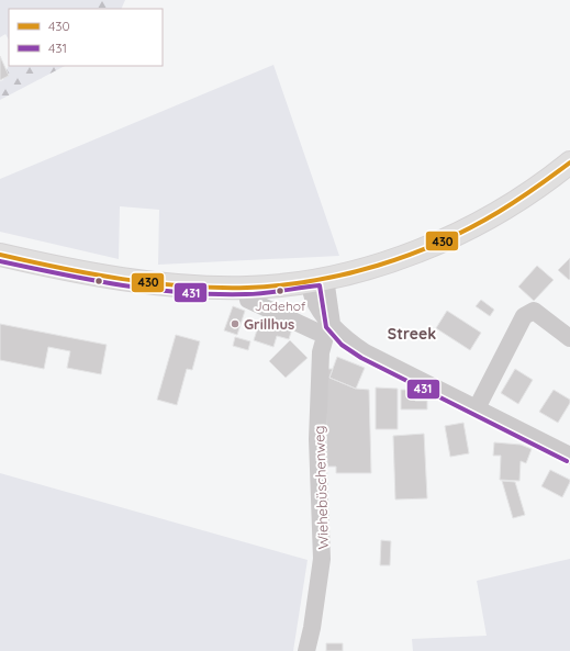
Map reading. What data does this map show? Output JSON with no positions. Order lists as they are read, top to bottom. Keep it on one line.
{"streets":{"street":["Wiehebüschenweg"]},"districts":["Streek"],"places":["Jadehof","Grillhus"],"lines":["transit line 430","transit line 431"],"legend":["430","431"]}
